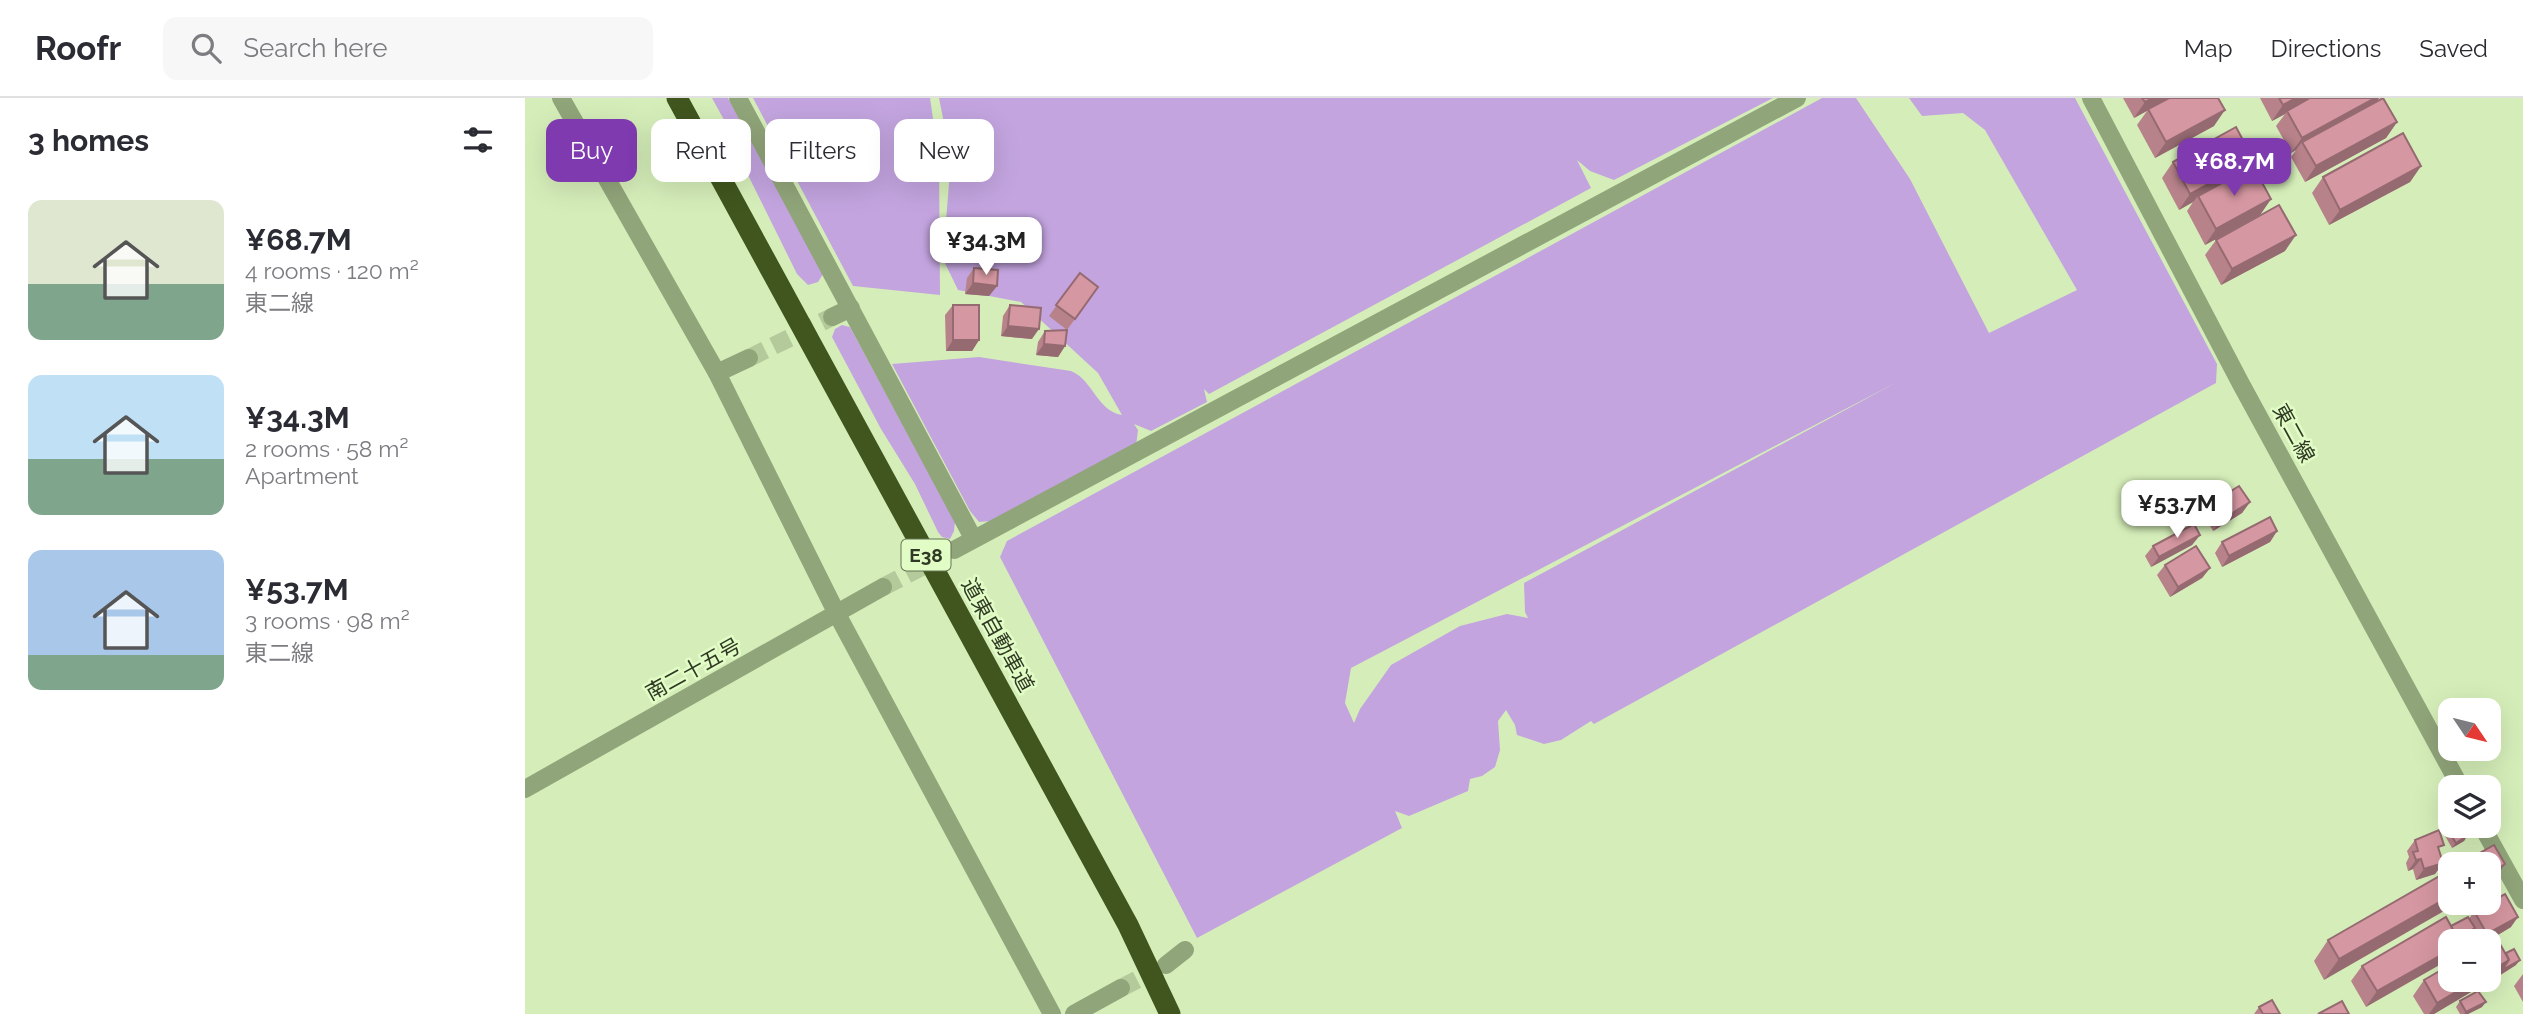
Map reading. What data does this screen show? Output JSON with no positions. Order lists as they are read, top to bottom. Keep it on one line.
{"streets":{"highway":["E38","道東自動車道"],"street":["東二線","南二十五号"]},"north":"bottom right","page":{"header":"Roofr","search":"Search here","nav":["Map","Directions","Saved"],"heading":"3 homes","chip":["Buy","Rent","Filters","New"],"price":["¥68.7M","¥34.3M","¥53.7M"],"list":[{"name":"¥68.7M","note":"4 rooms · 120 m² · 東二線"},{"name":"¥34.3M","note":"2 rooms · 58 m² · Apartment"},{"name":"¥53.7M","note":"3 rooms · 98 m² · 東二線"}],"map_buttons":["+","−"]}}
